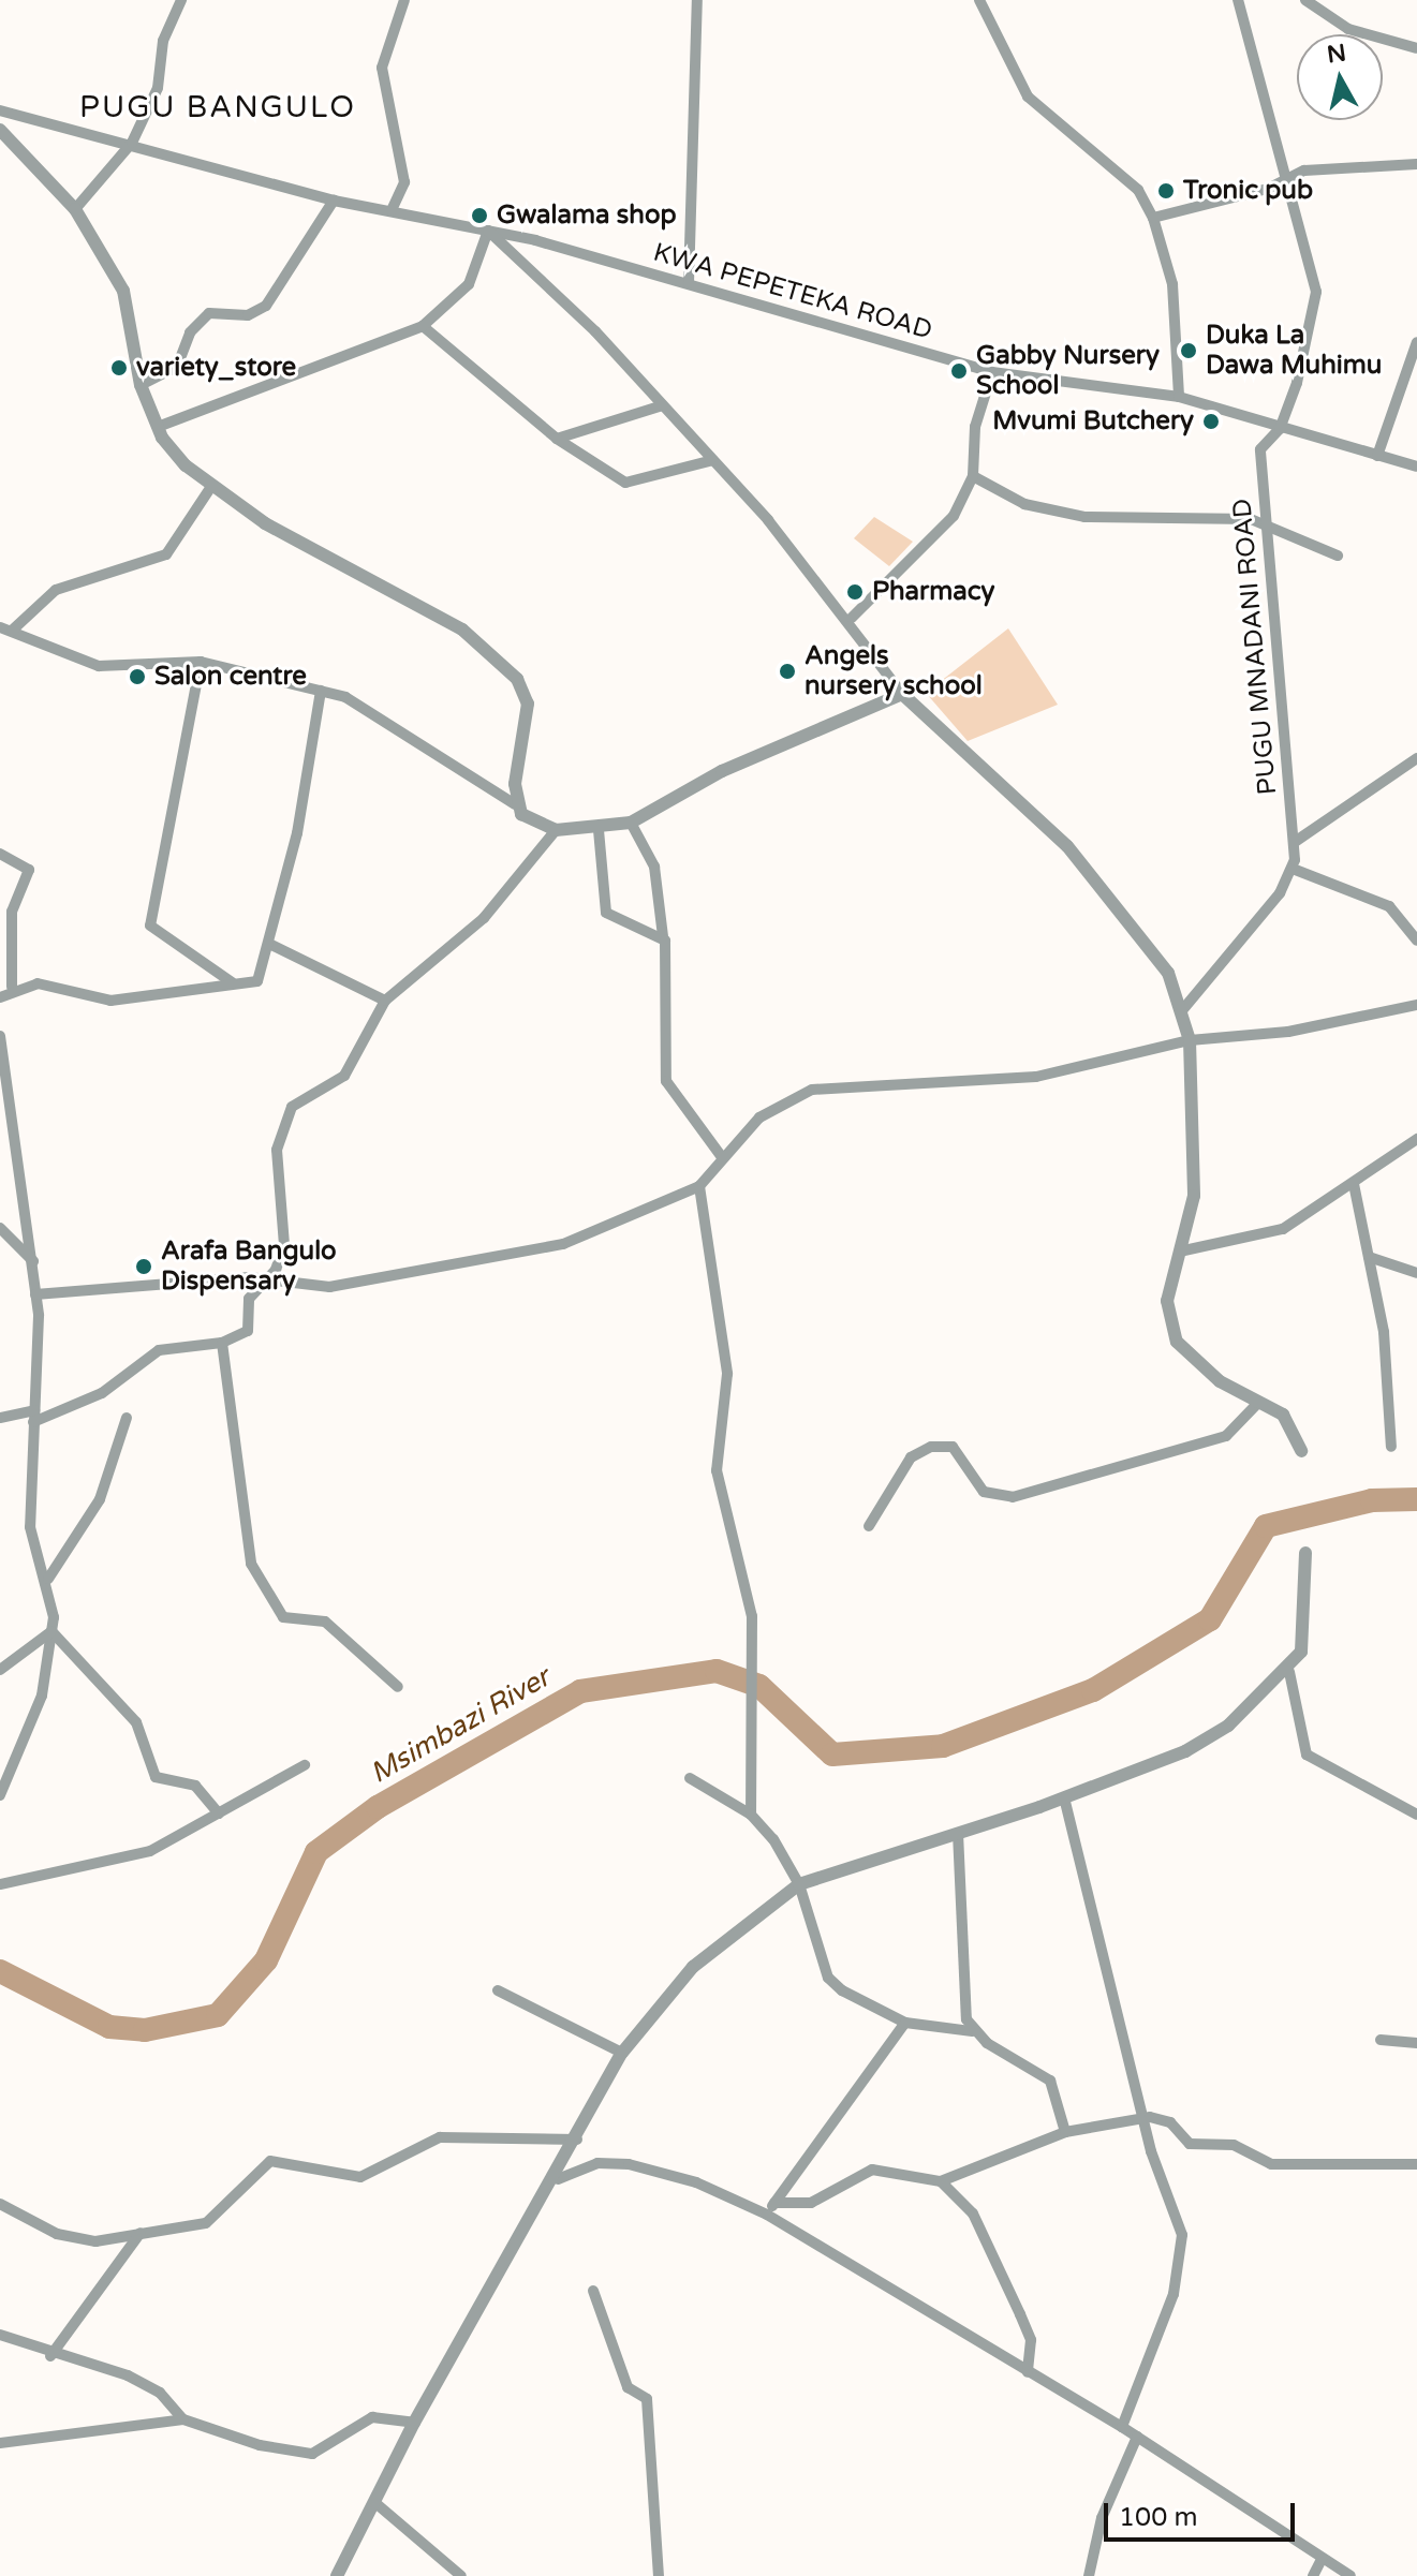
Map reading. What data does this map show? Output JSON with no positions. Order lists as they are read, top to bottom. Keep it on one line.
{"streets":{"street":["KWA PEPETEKA ROAD","PUGU MNADANI ROAD"]},"crossings":[["KWA PEPETEKA ROAD","PUGU MNADANI ROAD"]],"districts":["PUGU BANGULO"],"water":["Msimbazi River"],"places":["Tronic pub","Gwalama shop","Duka La Dawa Muhimu","variety_store","Gabby Nursery School","Mvumi Butchery","Pharmacy","Angels nursery school","Salon centre","Arafa Bangulo Dispensary"],"scale_bar":"100 m","north":"top"}
